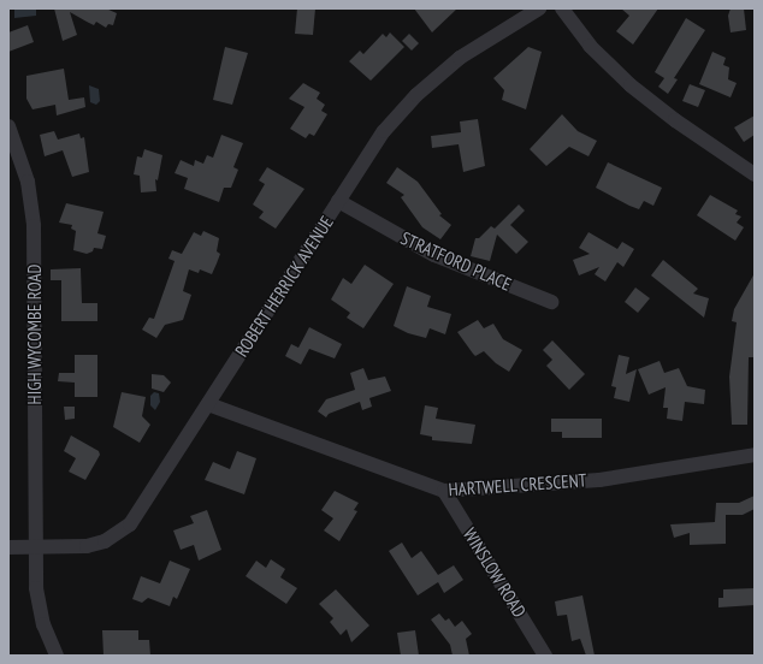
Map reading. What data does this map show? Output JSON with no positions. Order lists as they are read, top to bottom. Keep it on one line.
{"streets":{"street":["STRATFORD PLACE","ROBERT HERRICK AVENUE","HIGH WYCOMBE ROAD","HARTWELL CRESCENT","WINSLOW ROAD"]},"crossings":[["STRATFORD PLACE","ROBERT HERRICK AVENUE"],["ROBERT HERRICK AVENUE","HIGH WYCOMBE ROAD"],["ROBERT HERRICK AVENUE","HARTWELL CRESCENT"],["HARTWELL CRESCENT","WINSLOW ROAD"]]}
